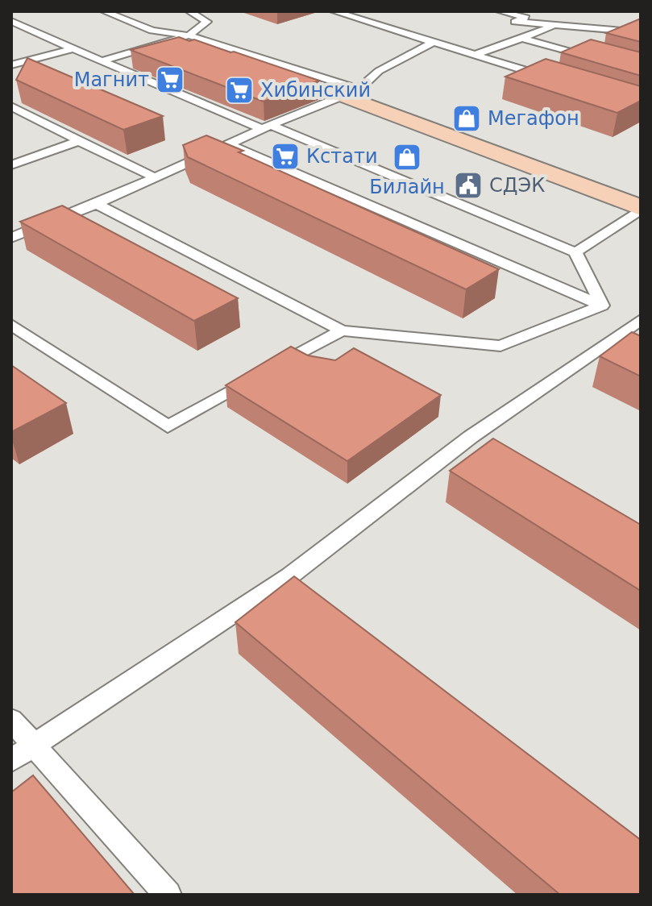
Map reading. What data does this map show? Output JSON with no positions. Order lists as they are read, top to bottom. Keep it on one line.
{"places":{"supermarket":["Магнит","Хибинский","Кстати"],"shop":["Мегафон","Билайн"],"public building":["СДЭК"]}}
